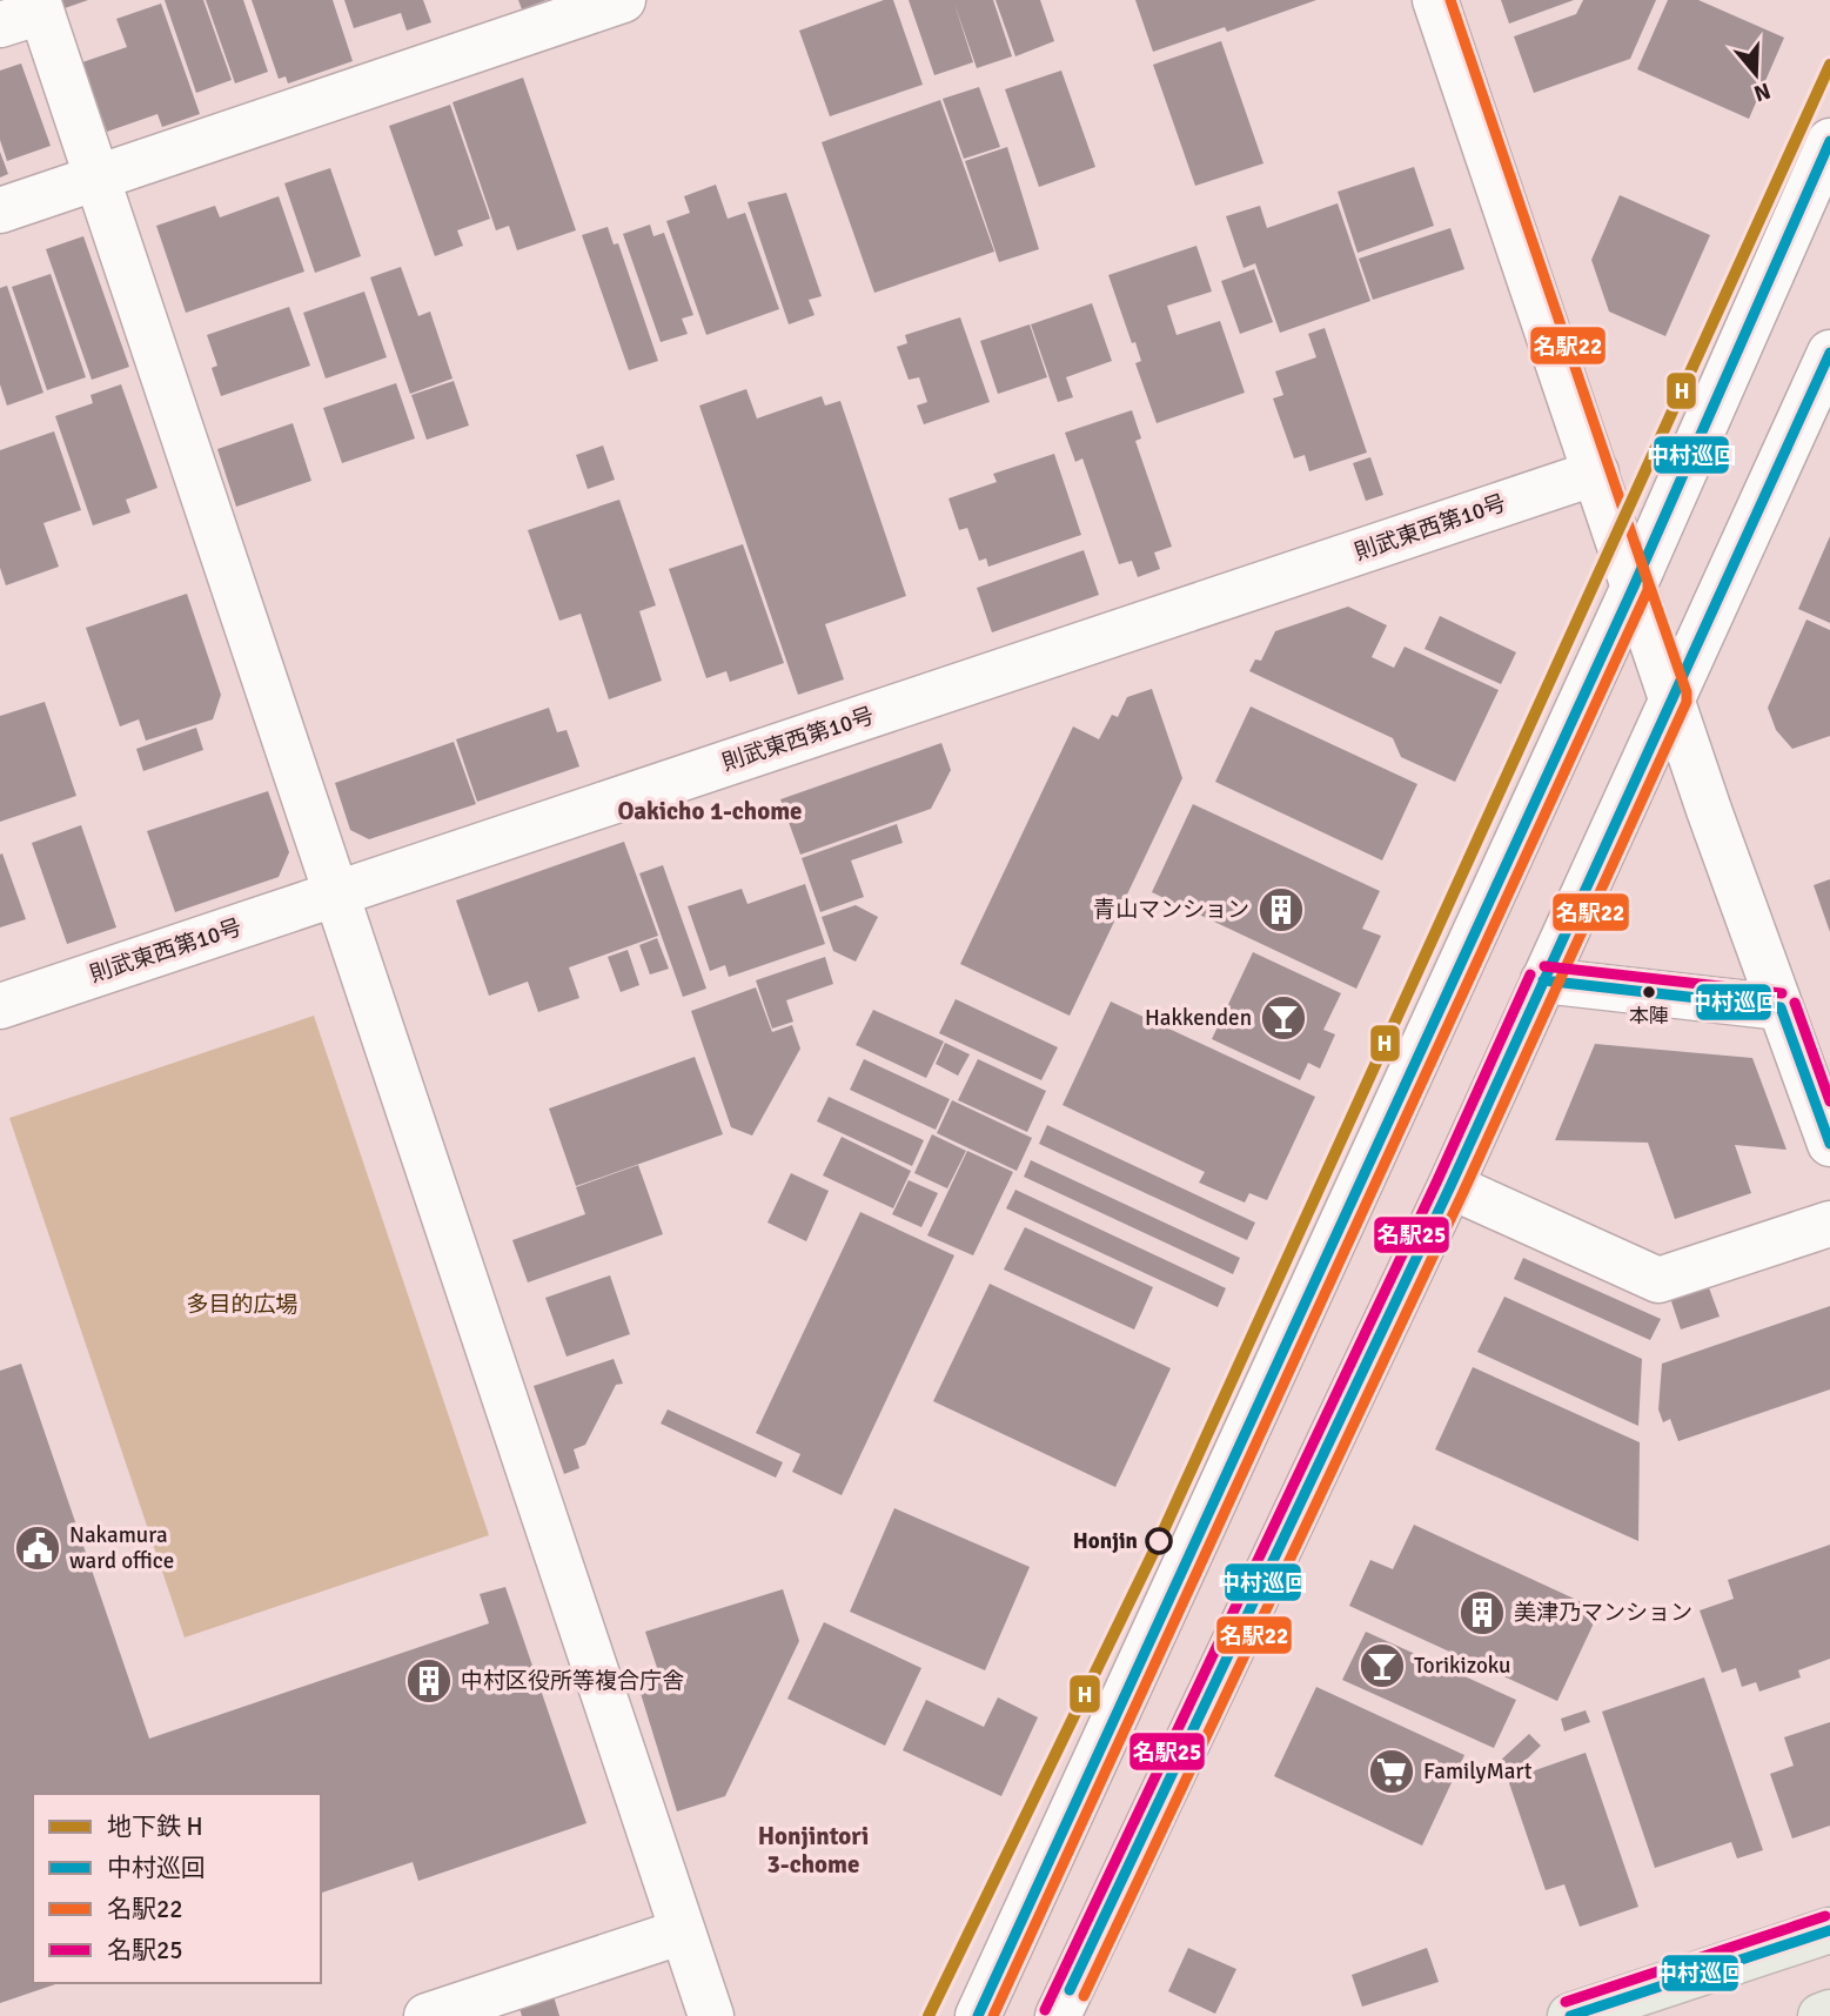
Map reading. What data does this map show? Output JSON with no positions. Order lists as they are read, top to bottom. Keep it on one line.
{"streets":{"street":["則武東西第10号"]},"districts":["Oakicho 1-chome","Honjintori 3-chome"],"parks":["多目的広場"],"places":{"building":["青山マンション","美津乃マンション","中村区役所等複合庁舎"],"other":["本陣","Honjin"],"bar":["Hakkenden","Torikizoku"],"public building":["Nakamura ward office"],"supermarket":["FamilyMart"]},"lines":["transit line 名駅22","metro line H","transit line 中村巡回","transit line 名駅25"],"legend":["地下鉄 H","中村巡回","名駅22","名駅25"],"north":"bottom"}
